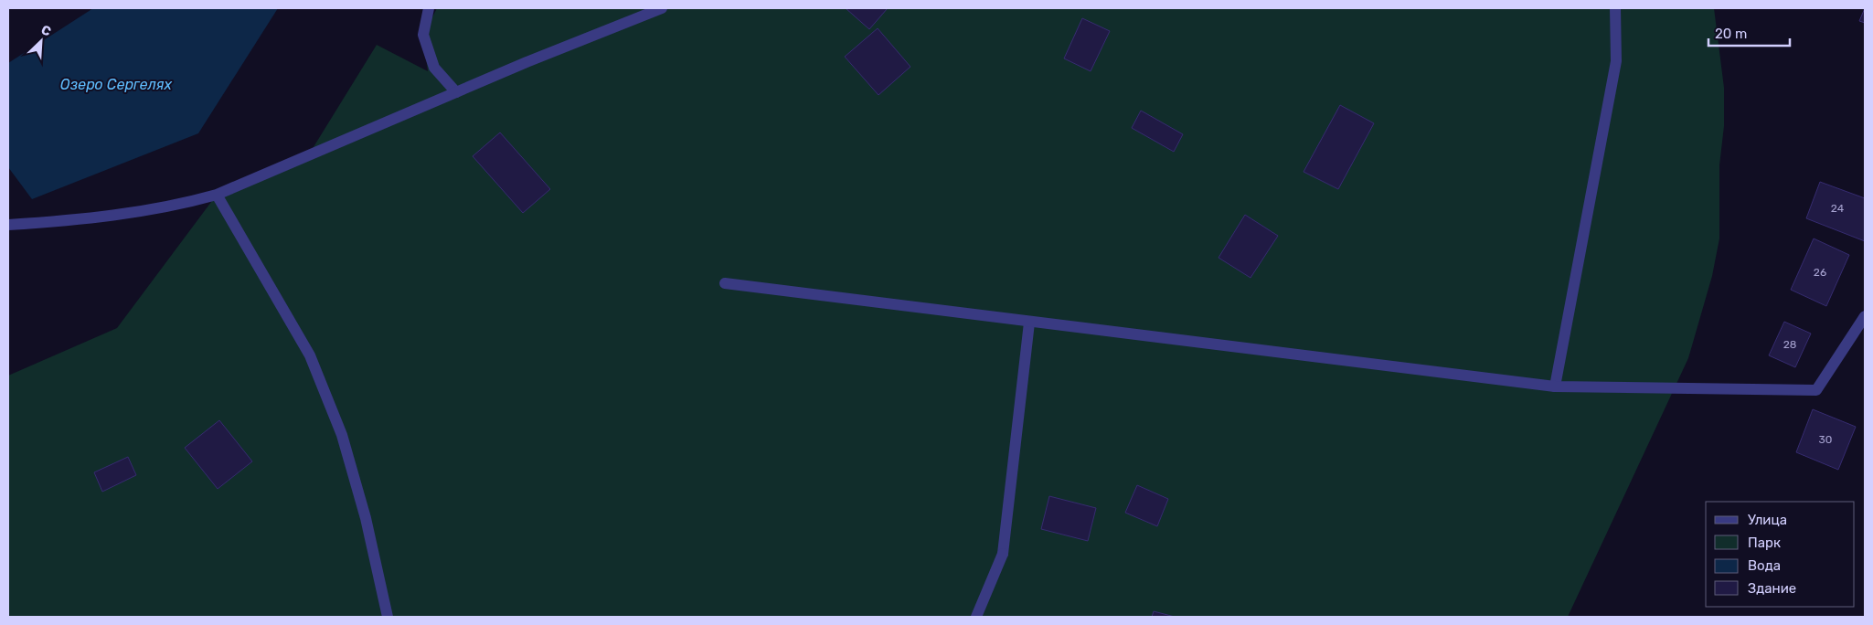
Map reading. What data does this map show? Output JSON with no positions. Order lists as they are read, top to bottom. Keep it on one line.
{"water":["Озеро Сергелях"],"house_numbers":["24","26","28","30"],"legend":["Улица","Парк","Вода","Здание"],"scale_bar":"20 m","north":"top right"}
